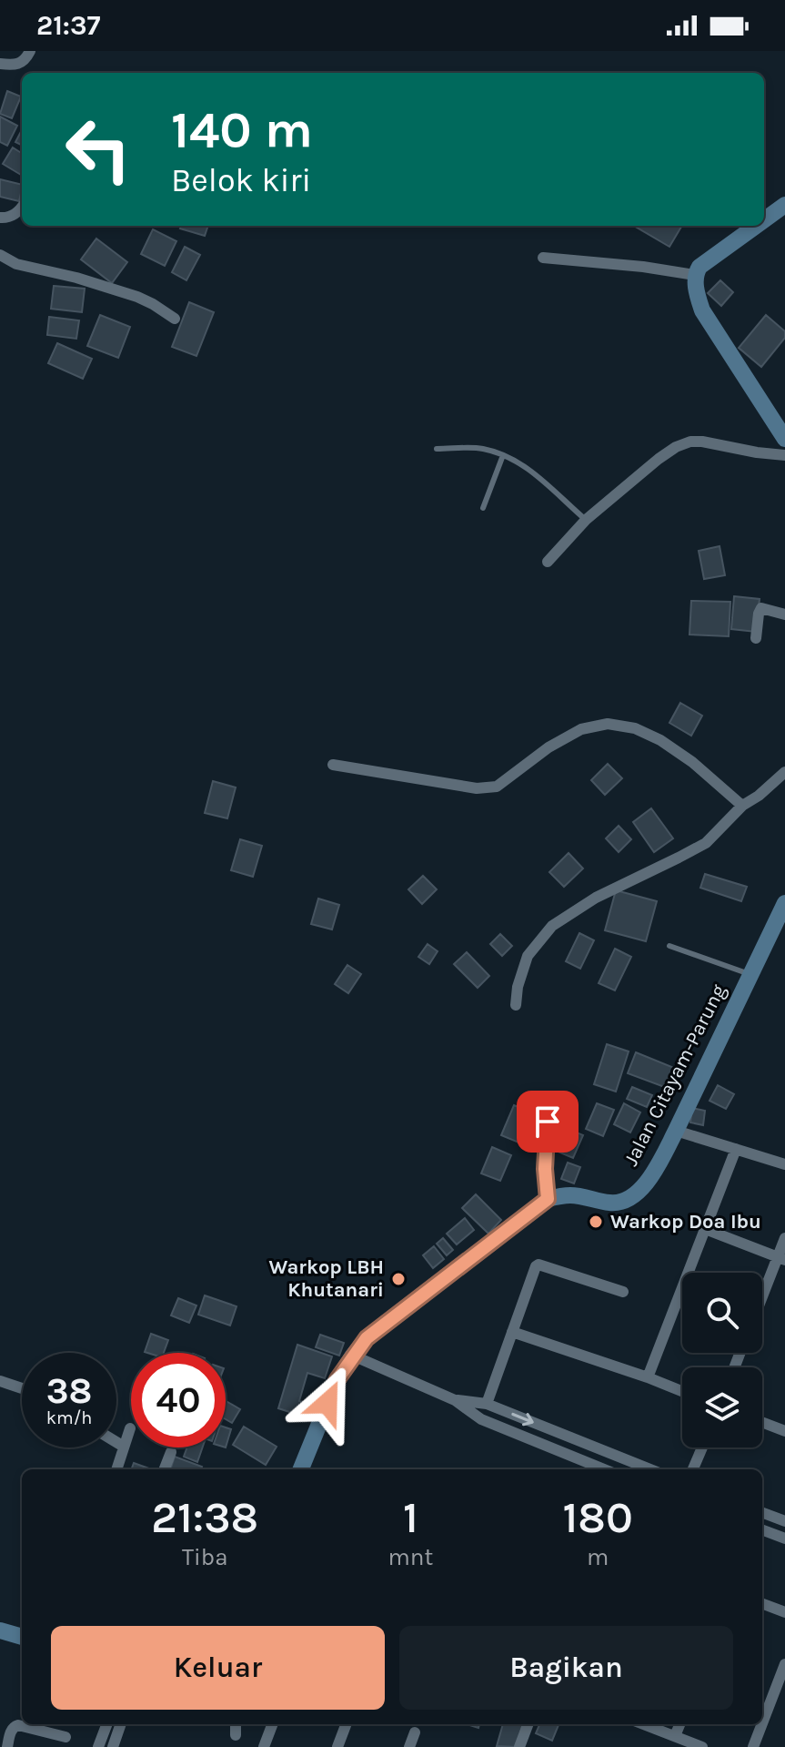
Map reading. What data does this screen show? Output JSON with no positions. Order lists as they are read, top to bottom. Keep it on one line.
{"streets":{"street":["Jalan Citayam-Parung"]},"places":["Warkop Doa Ibu","Warkop LBH Khutanari"],"page":{"status":"21:37","turn":["140 m","Belok kiri"],"speed":"38 km/h","limit":"40","eta":["21:38","Tiba","1","mnt","180","m"],"buttons":["Keluar","Bagikan"]}}
